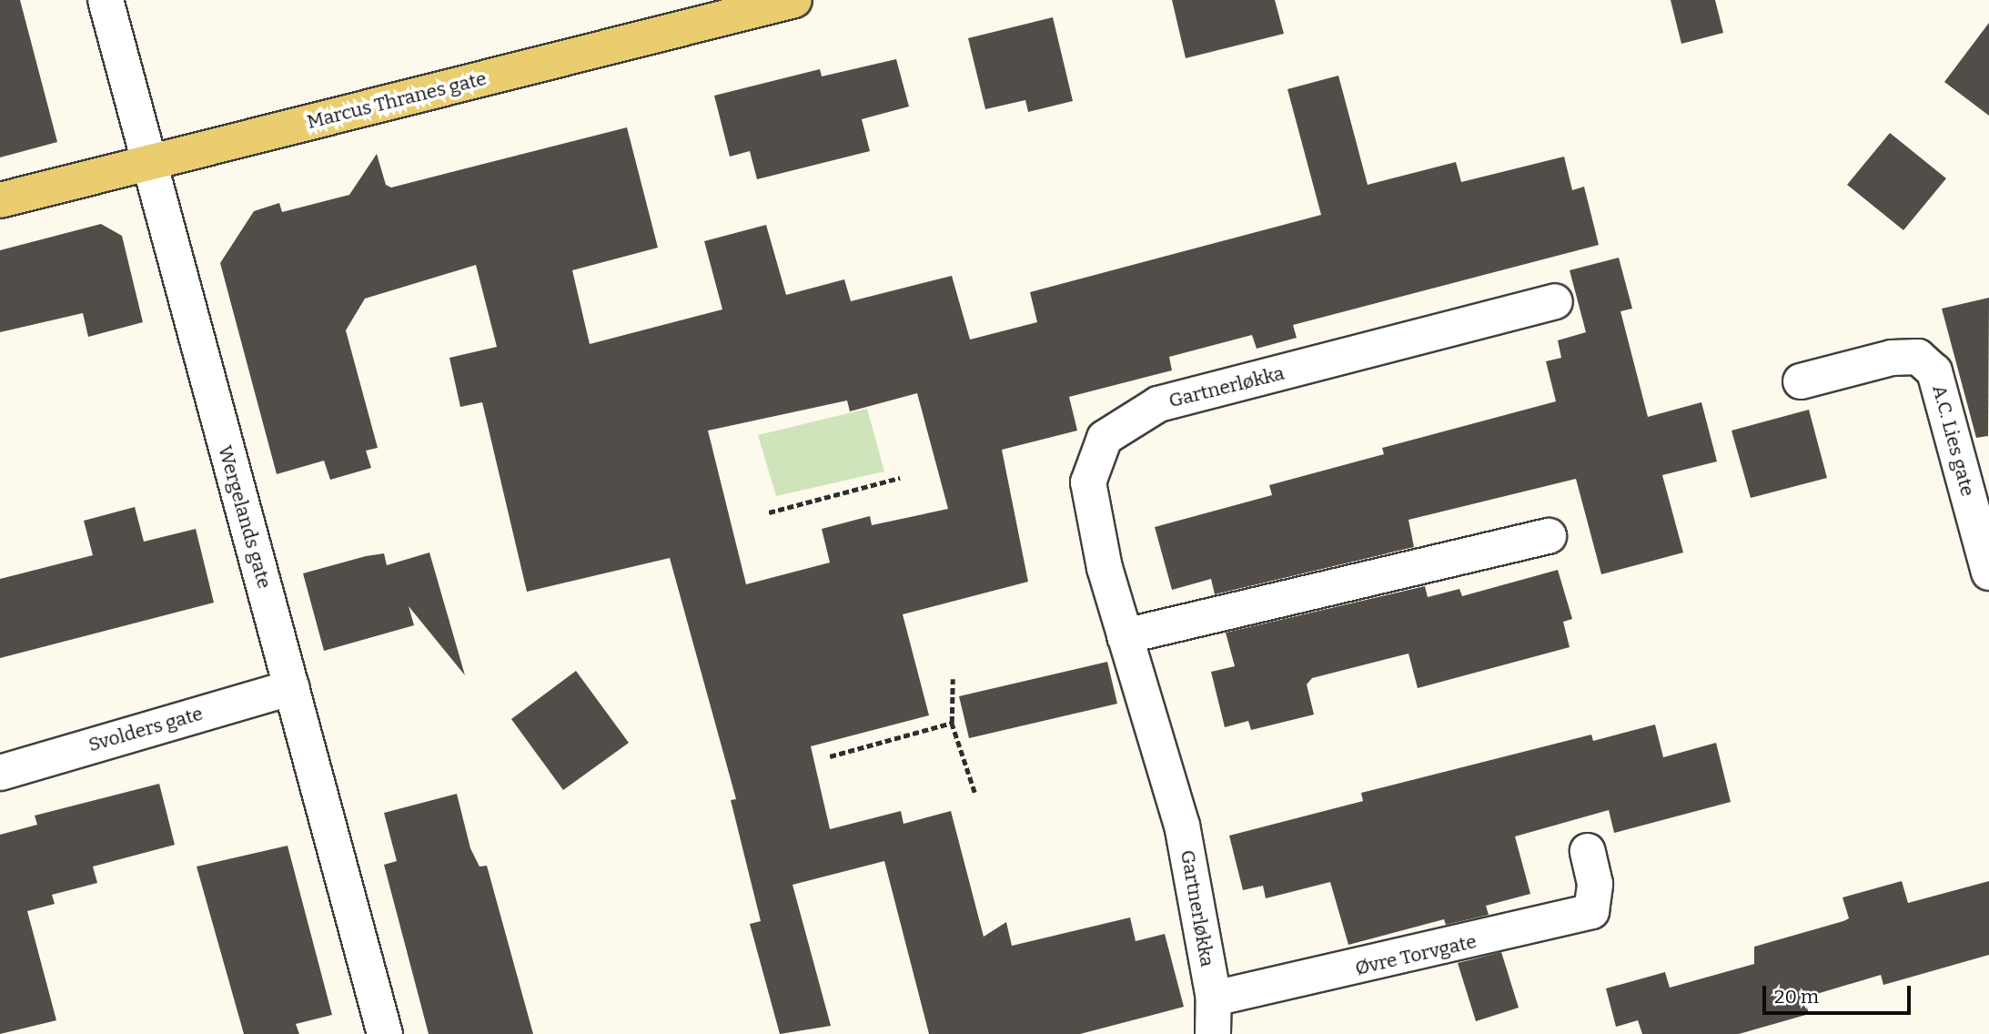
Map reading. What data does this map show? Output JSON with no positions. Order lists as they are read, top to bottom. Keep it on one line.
{"streets":{"main road":["Marcus Thranes gate"],"street":["Gartnerløkka","A.C. Lies gate","Wergelands gate","Svolders gate","Øvre Torvgate"]},"crossings":[["Marcus Thranes gate","Wergelands gate"],["Gartnerløkka","Øvre Torvgate"],["Wergelands gate","Svolders gate"]],"scale_bar":"20 m"}
